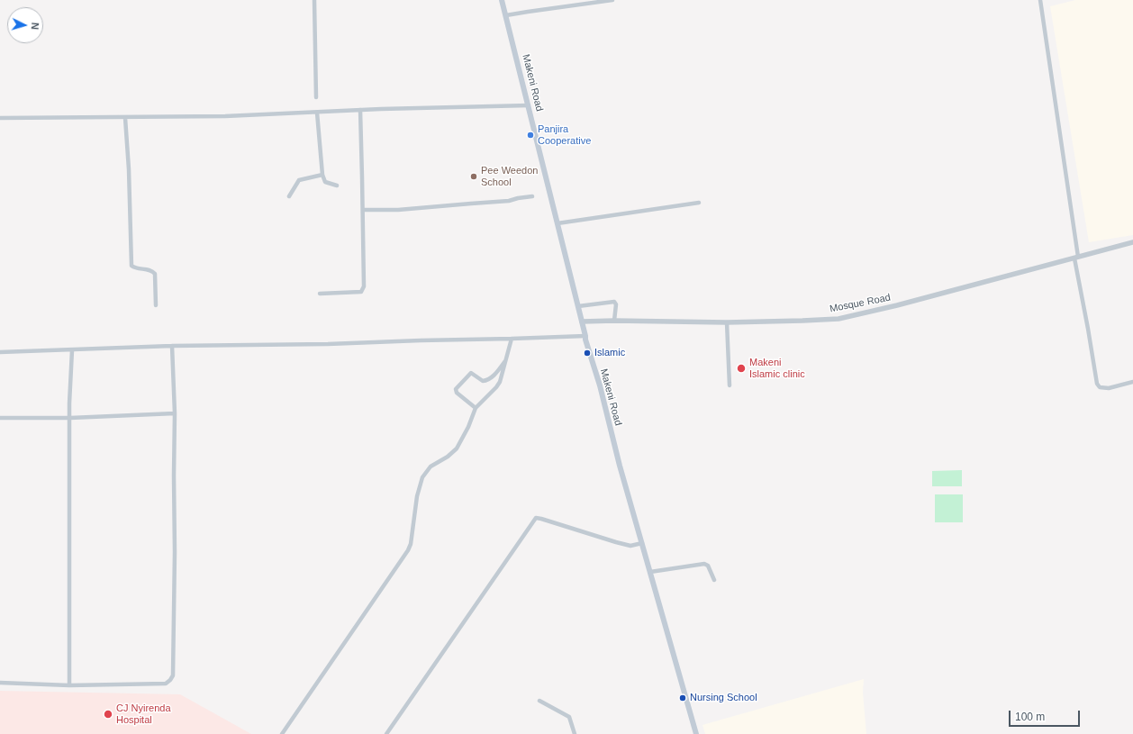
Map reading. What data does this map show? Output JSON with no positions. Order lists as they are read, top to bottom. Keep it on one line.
{"streets":{"main road":["Makeni Road"],"street":["Mosque Road"]},"crossings":[["Makeni Road","Mosque Road"]],"places":["Panjira Cooperative","Pee Weedon School","Islamic","Makeni Islamic clinic","Nursing School","CJ Nyirenda Hospital"],"scale_bar":"100 m","north":"right"}
